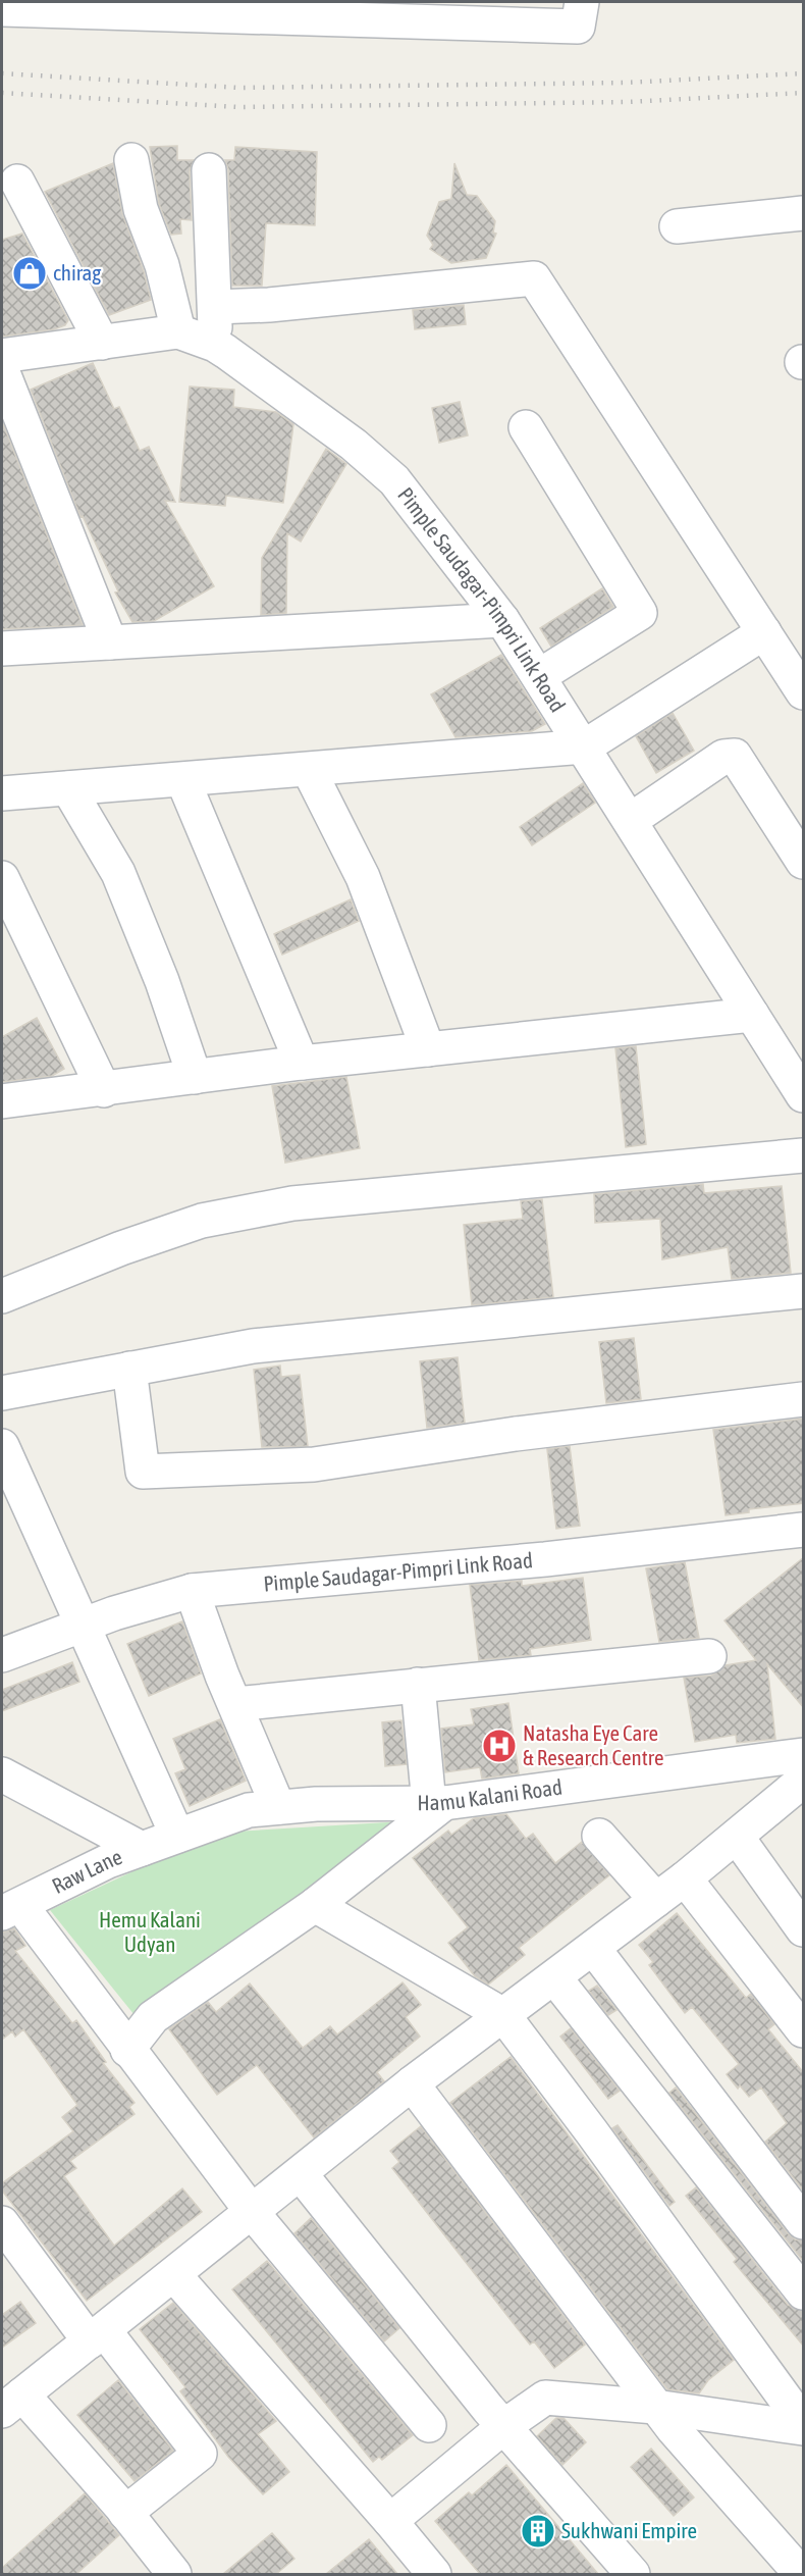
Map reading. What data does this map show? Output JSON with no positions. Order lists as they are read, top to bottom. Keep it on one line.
{"streets":{"street":["Pimple Saudagar-Pimpri Link Road","Hamu Kalani Road","Raw Lane"]},"crossings":[["Hamu Kalani Road","Raw Lane"]],"parks":["Hemu Kalani Udyan"],"places":{"shop":["chirag"],"hospital":["Natasha Eye Care & Research Centre"],"building":["Sukhwani Empire"]}}
